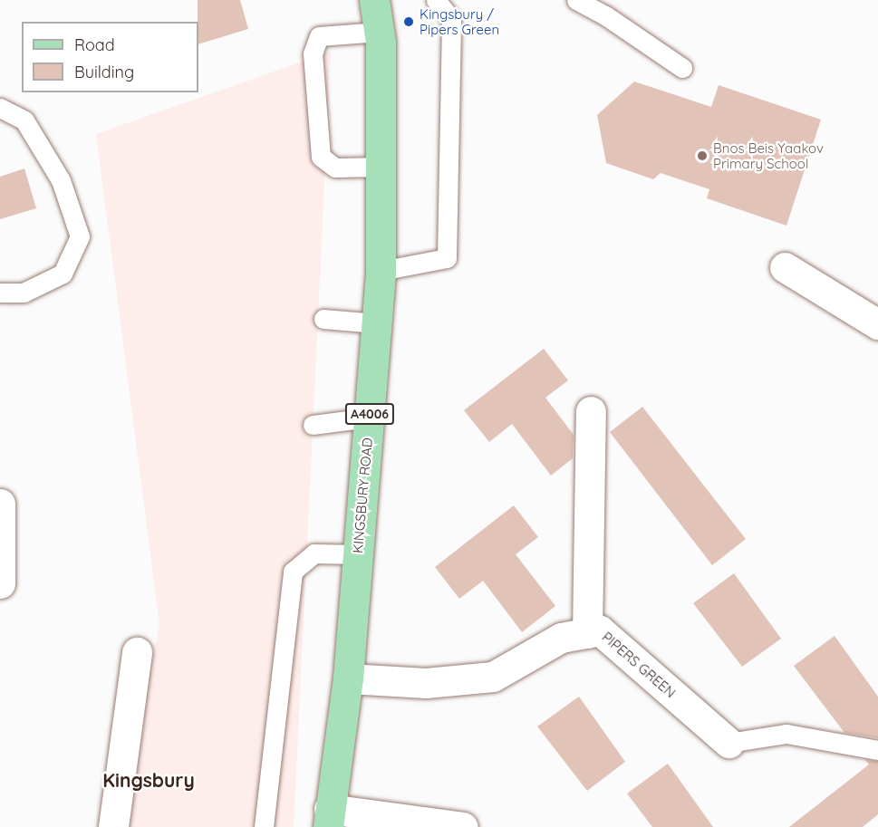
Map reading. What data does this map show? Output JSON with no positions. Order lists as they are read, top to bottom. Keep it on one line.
{"streets":{"main road":["A4006","KINGSBURY ROAD"],"street":["PIPERS GREEN"]},"crossings":[["KINGSBURY ROAD","PIPERS GREEN"]],"districts":["Kingsbury"],"places":["Kingsbury / Pipers Green","Bnos Beis Yaakov Primary School"],"legend":["Road","Building"]}
